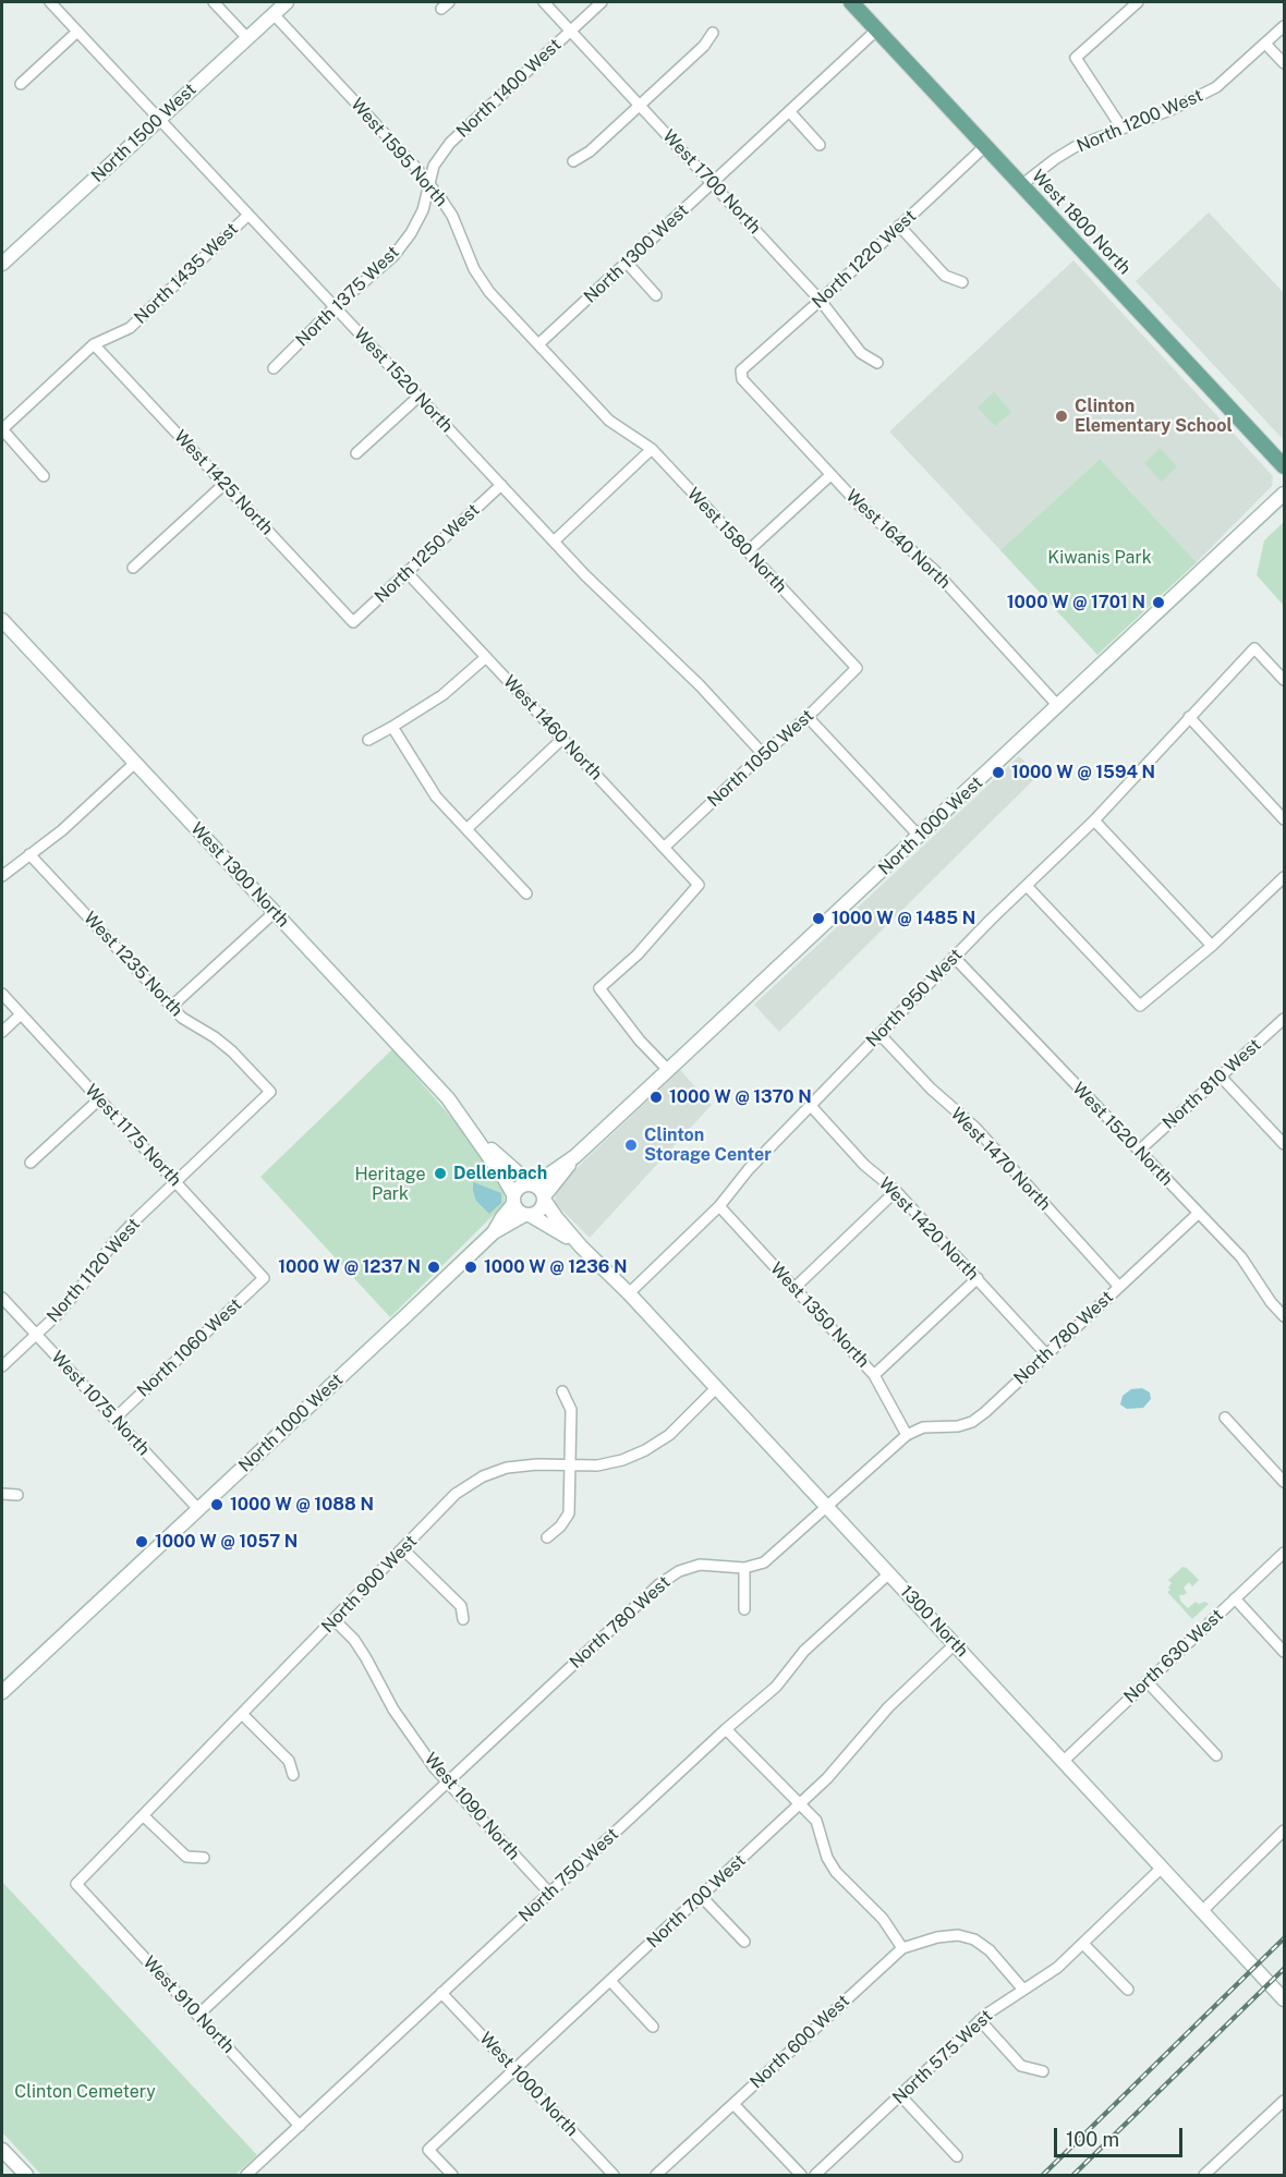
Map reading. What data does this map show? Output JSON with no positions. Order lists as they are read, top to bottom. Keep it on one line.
{"streets":{"main road":["West 1800 North"],"street":["North 1400 West","North 1200 West","North 1500 West","West 1595 North","West 1700 North","North 1300 West","North 1220 West","North 1435 West","North 1375 West","West 1520 North","West 1425 North","West 1640 North","West 1580 North","North 1250 West","West 1460 North","North 1050 West","North 1000 West","West 1300 North","West 1235 North","North 950 West","North 810 West","West 1175 North","West 1470 North","West 1420 North","North 1120 West","West 1350 North","North 780 West","North 1060 West","West 1075 North","North 900 West","1300 North","North 630 West","West 1090 North","North 750 West","North 700 West","West 910 North","North 600 West","North 575 West","West 1000 North"]},"crossings":[["North 1400 West","West 1595 North"],["North 1400 West","West 1700 North"],["North 1400 West","North 1375 West"],["North 1200 West","West 1800 North"],["North 1500 West","West 1595 North"],["North 1500 West","West 1520 North"],["West 1595 North","North 1300 West"],["West 1595 North","North 1375 West"],["West 1595 North","West 1580 North"],["West 1700 North","North 1300 West"],["West 1700 North","North 1220 West"],["West 1800 North","North 1300 West"],["West 1800 North","North 1220 West"],["North 1220 West","West 1640 North"],["North 1435 West","West 1520 North"],["North 1435 West","West 1425 North"],["North 1375 West","West 1520 North"],["West 1520 North","North 1250 West"],["West 1520 North","North 1050 West"],["West 1520 North","North 950 West"],["West 1520 North","North 810 West"],["West 1520 North","North 780 West"],["West 1425 North","North 1250 West"],["West 1640 North","North 1000 West"],["West 1580 North","North 1050 West"],["North 1250 West","West 1460 North"],["West 1460 North","North 1050 West"],["West 1460 North","North 1000 West"],["North 1000 West","West 1300 North"],["North 1000 West","West 1075 North"],["North 1000 West","1300 North"],["West 1300 North","1300 North"],["West 1235 North","North 1120 West"],["North 950 West","West 1470 North"],["North 950 West","West 1420 North"],["North 950 West","West 1350 North"],["North 950 West","1300 North"],["West 1175 North","North 1120 West"],["West 1175 North","North 1060 West"],["West 1470 North","North 780 West"],["West 1420 North","North 780 West"],["North 1120 West","West 1075 North"],["West 1350 North","North 780 West"],["North 780 West","1300 North"],["North 780 West","West 1090 North"],["North 780 West","West 910 North"],["North 1060 West","West 1075 North"],["North 900 West","1300 North"],["North 900 West","West 1090 North"],["North 900 West","West 910 North"],["1300 North","North 630 West"],["1300 North","North 750 West"],["1300 North","North 700 West"],["1300 North","North 575 West"],["West 1090 North","North 750 West"],["North 750 West","West 910 North"],["North 750 West","West 1000 North"],["North 700 West","West 1000 North"],["North 600 West","North 575 West"]],"parks":["Kiwanis Park","Heritage Park","Clinton Cemetery"],"places":["Clinton Elementary School","1000 W @ 1701 N","1000 W @ 1594 N","1000 W @ 1485 N","1000 W @ 1370 N","Clinton Storage Center","Dellenbach","1000 W @ 1237 N","1000 W @ 1236 N","1000 W @ 1088 N","1000 W @ 1057 N"],"scale_bar":"100 m"}
